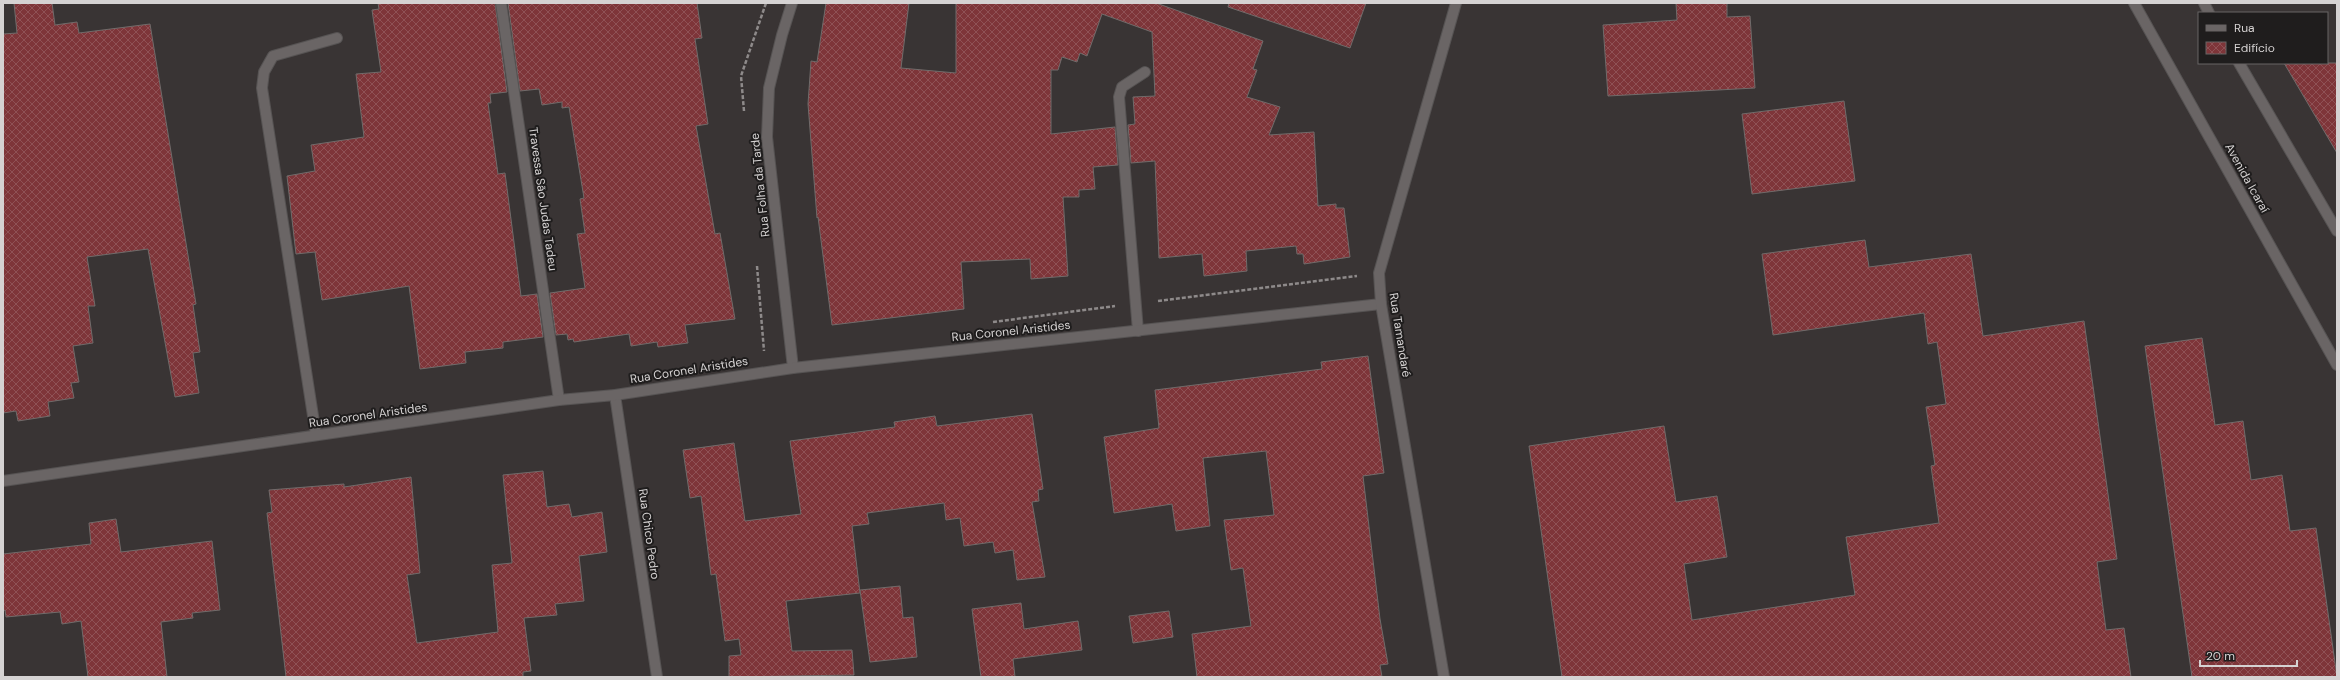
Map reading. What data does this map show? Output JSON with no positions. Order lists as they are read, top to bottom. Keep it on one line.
{"streets":{"street":["Avenida Icaraí","Rua Folha da Tarde","Travessa São Judas Tadeu","Rua Coronel Aristides","Rua Tamandaré","Rua Chico Pedro"]},"crossings":[["Rua Folha da Tarde","Rua Coronel Aristides"],["Travessa São Judas Tadeu","Rua Coronel Aristides"],["Rua Coronel Aristides","Rua Tamandaré"],["Rua Coronel Aristides","Rua Chico Pedro"]],"legend":["Rua","Edifício"],"scale_bar":"20 m"}
